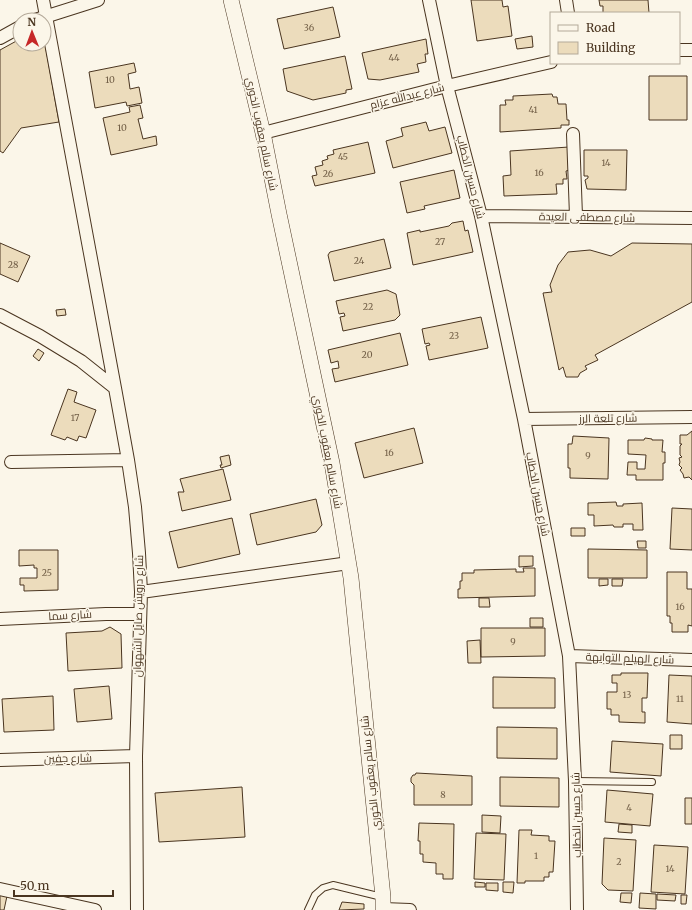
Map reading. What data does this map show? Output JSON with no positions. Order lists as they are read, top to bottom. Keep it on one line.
{"streets":{"street":["شارع عبدالله عزام","شارع سالم يعقوب الخوري","شارع حسين الخطاب","شارع مصطفى العيدة","شارع تلعة الرز","شارع سما","شارع درويش صايل الشهوان","شارع الهيلم التوايهة","شارع جفين"]},"crossings":[["شارع عبدالله عزام","شارع سالم يعقوب الخوري"],["شارع عبدالله عزام","شارع حسين الخطاب"],["شارع حسين الخطاب","شارع مصطفى العيدة"],["شارع حسين الخطاب","شارع تلعة الرز"],["شارع حسين الخطاب","شارع الهيلم التوايهة"],["شارع سما","شارع درويش صايل الشهوان"],["شارع درويش صايل الشهوان","شارع جفين"]],"house_numbers":["36","44","10","41","10","45","14","16","26","27","24","28","22","23","20","17","16","9","25","16","9","13","11","8","4","1","2","14"],"legend":["Road","Building"],"scale_bar":"50 m","north":"top"}
